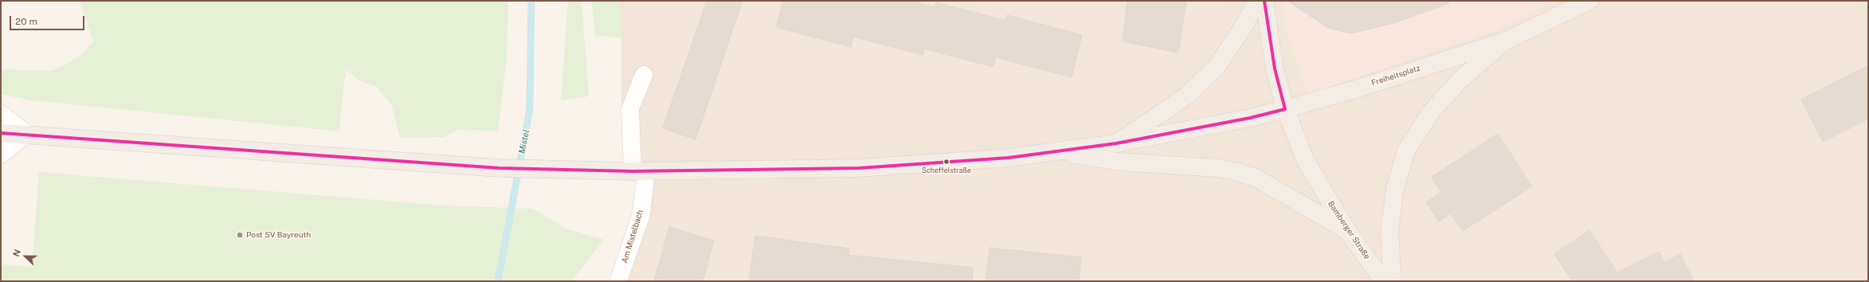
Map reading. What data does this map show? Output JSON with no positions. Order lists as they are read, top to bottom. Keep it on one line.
{"streets":{"main road":["Freiheitsplatz","Bamberger Straße"],"street":["Am Mistelbach"]},"crossings":[["Freiheitsplatz","Bamberger Straße"]],"water":["Mistel"],"places":["Scheffelstraße","Post SV Bayreuth"],"scale_bar":"20 m","north":"left"}
